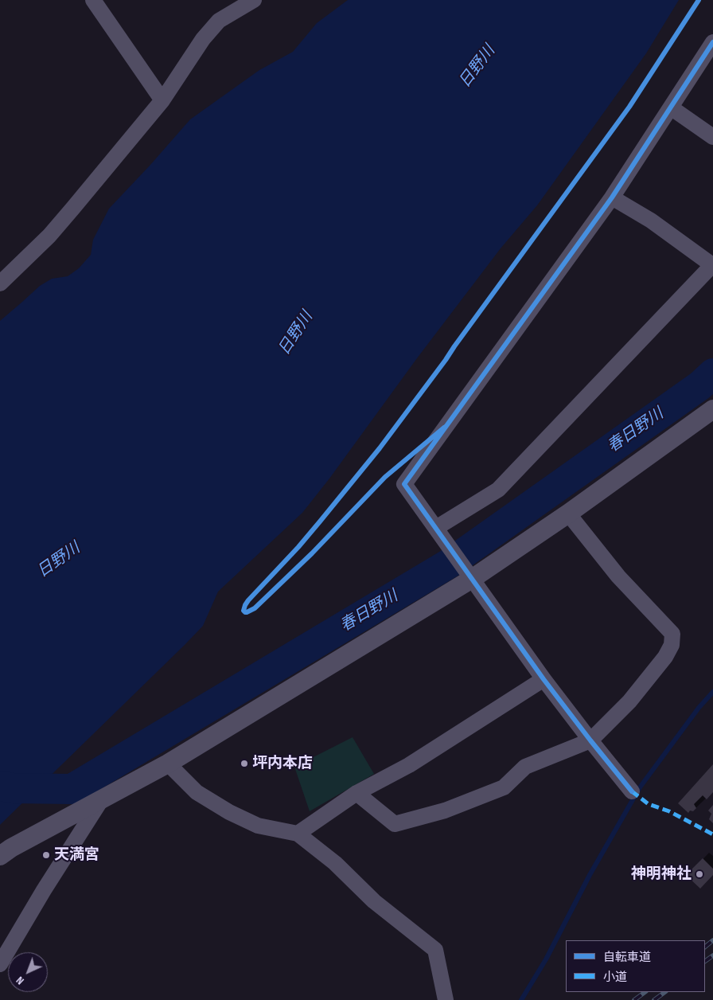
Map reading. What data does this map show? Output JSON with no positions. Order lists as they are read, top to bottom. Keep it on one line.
{"water":["日野川","春日野川"],"places":["坪内本店","天満宮","神明神社"],"legend":["自転車道","小道"],"north":"bottom left"}
